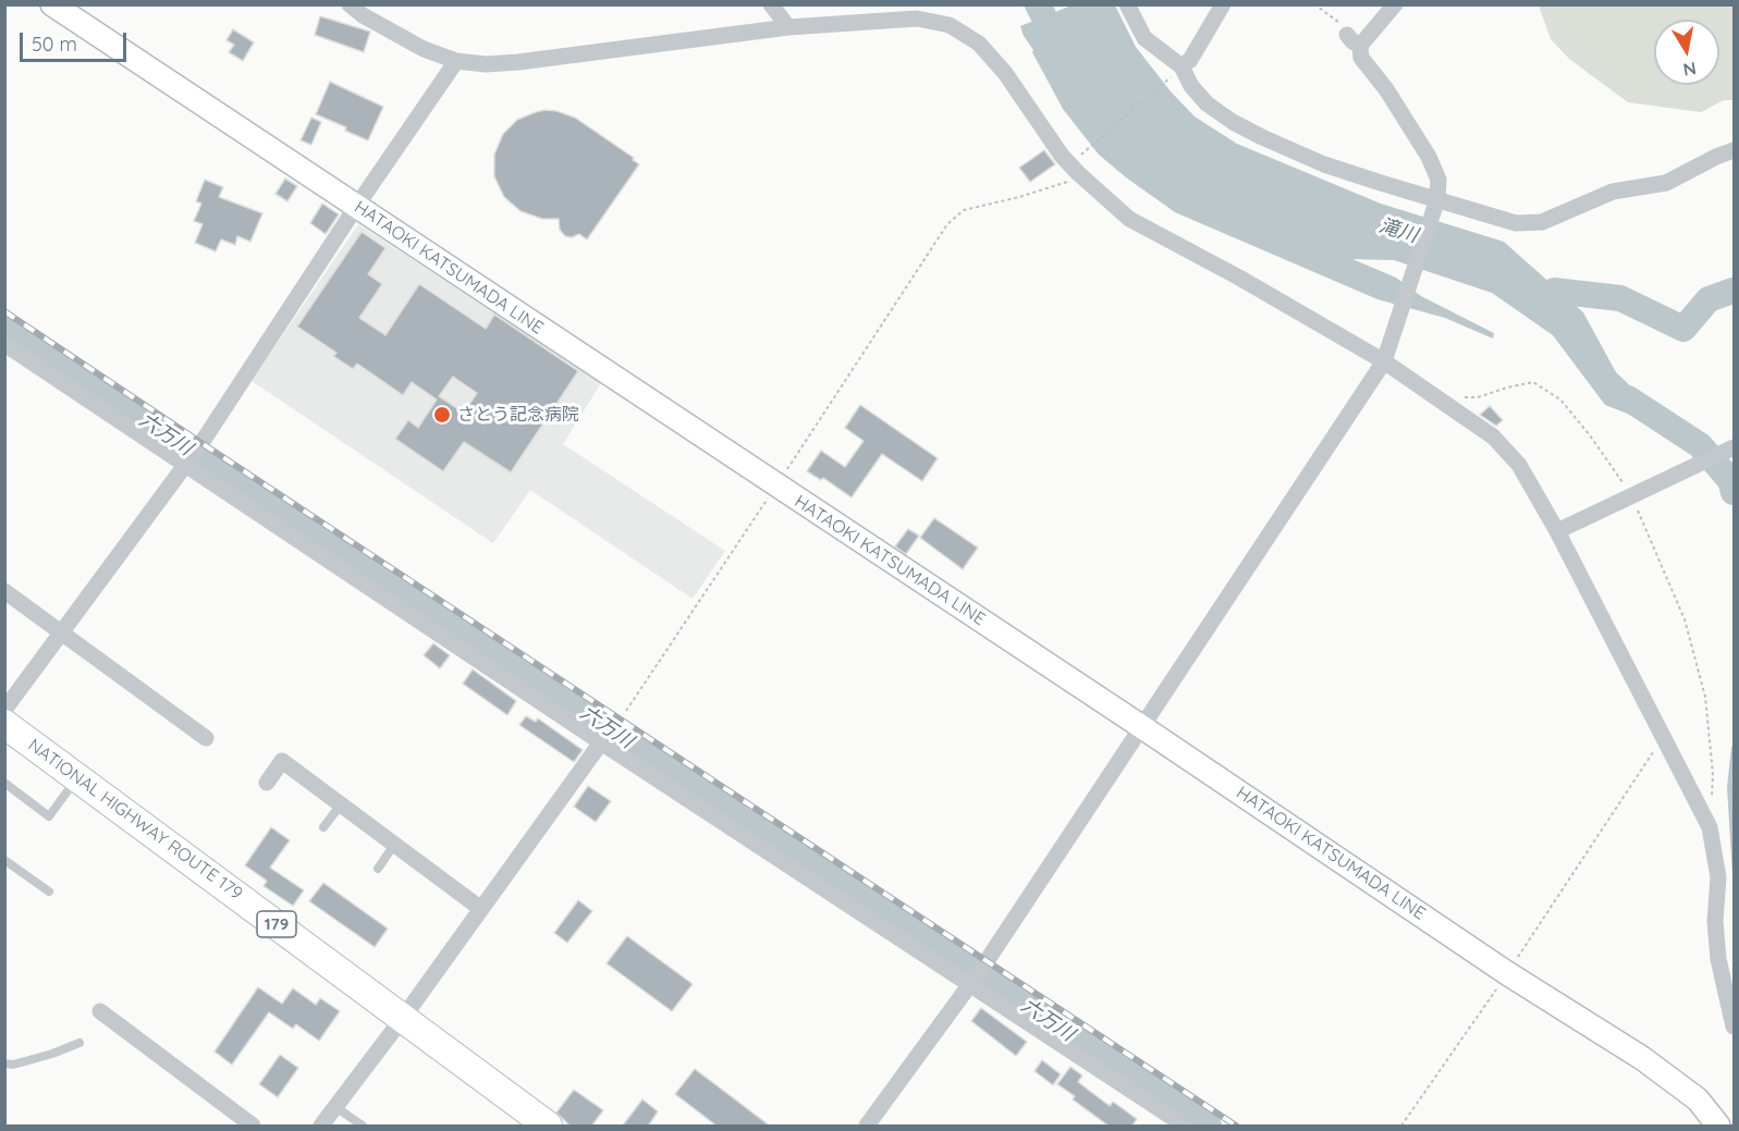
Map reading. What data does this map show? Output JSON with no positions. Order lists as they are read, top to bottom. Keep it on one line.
{"streets":{"highway":["NATIONAL HIGHWAY ROUTE 179","179"],"main road":["HATAOKI KATSUMADA LINE"]},"water":["滝川","六万川"],"places":["さとう記念病院"],"scale_bar":"50 m","north":"bottom"}
